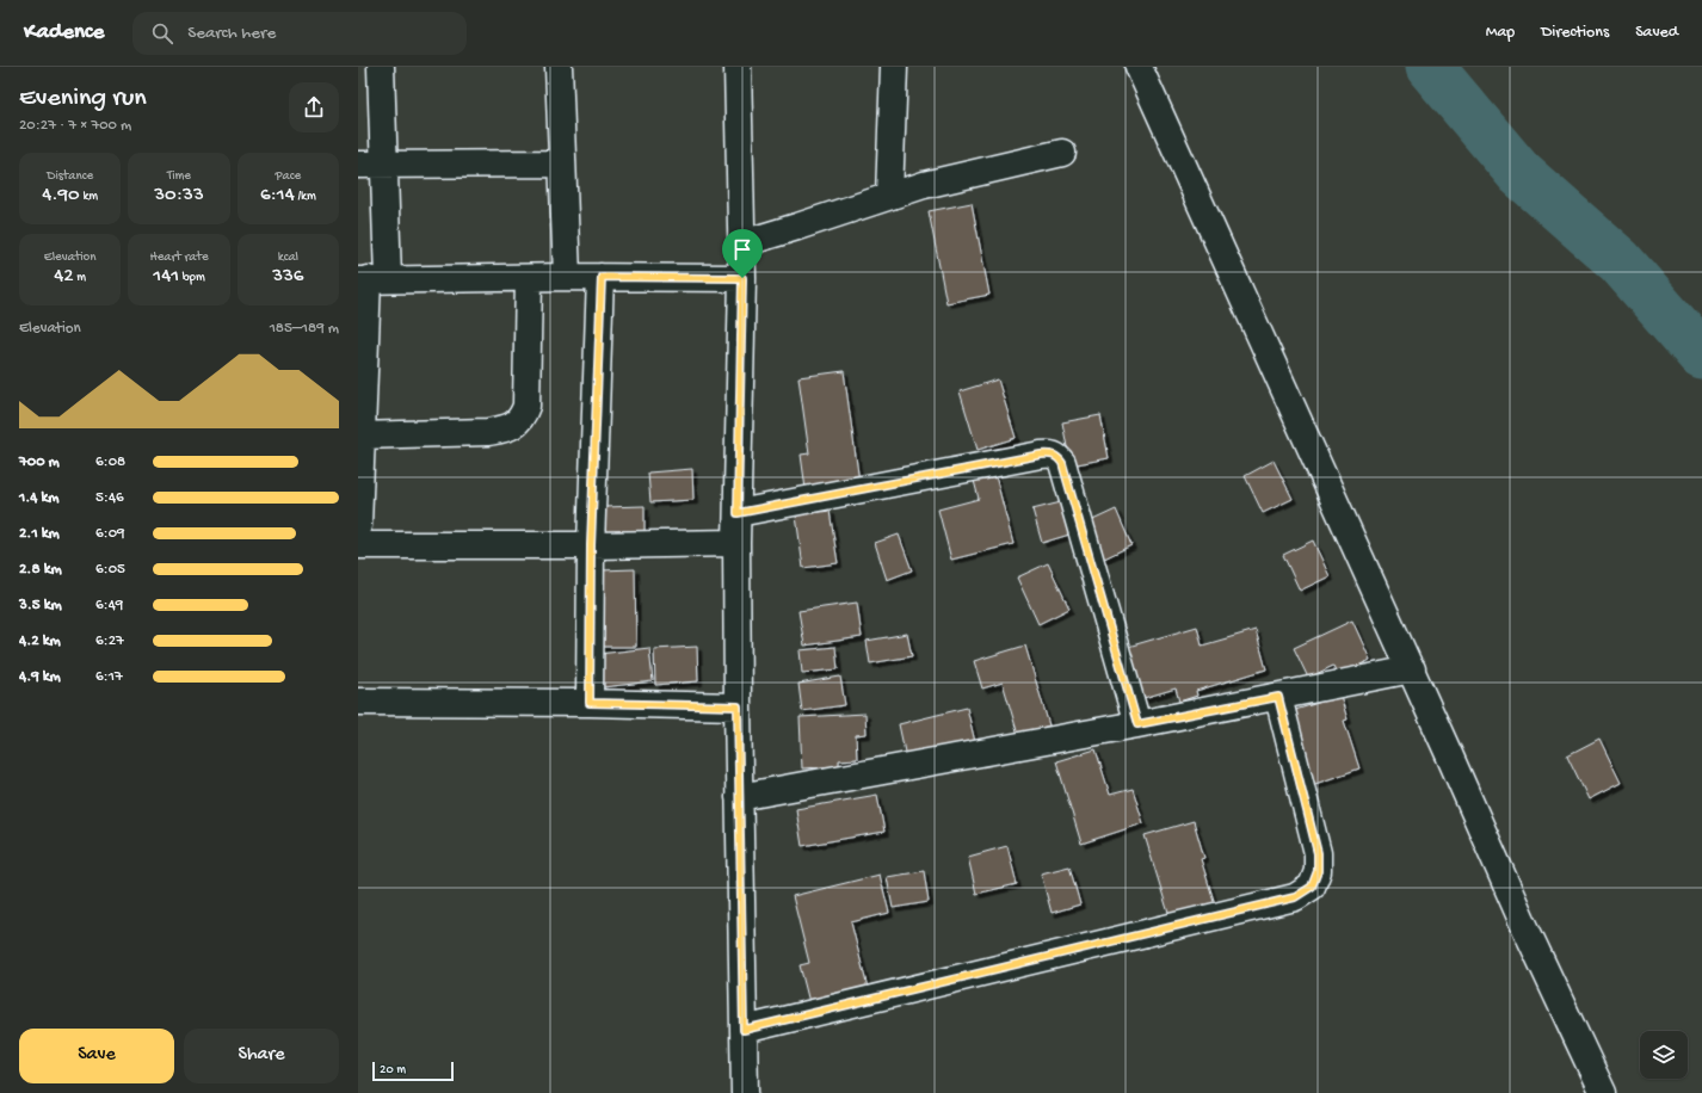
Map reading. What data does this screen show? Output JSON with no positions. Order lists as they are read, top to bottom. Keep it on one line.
{"scale_bar":"20 m","page":{"header":"Kadence","search":"Search here","nav":["Map","Directions","Saved"],"heading":["Evening run","20:27 · 7 × 700 m"],"stats":[["Distance","4.90 km"],["Time","30:33"],["Pace","6:14 /km"],["Elevation","42 m"],["Heart rate","141 bpm"],["kcal","336"]],"chart":["Elevation","185–189 m"],"list":[{"name":"700 m","note":"6:08"},{"name":"1.4 km","note":"5:46"},{"name":"2.1 km","note":"6:09"},{"name":"2.8 km","note":"6:05"},{"name":"3.5 km","note":"6:49"},{"name":"4.2 km","note":"6:27"},{"name":"4.9 km","note":"6:17"}],"buttons":["Save","Share"],"scale":"20 m"}}
